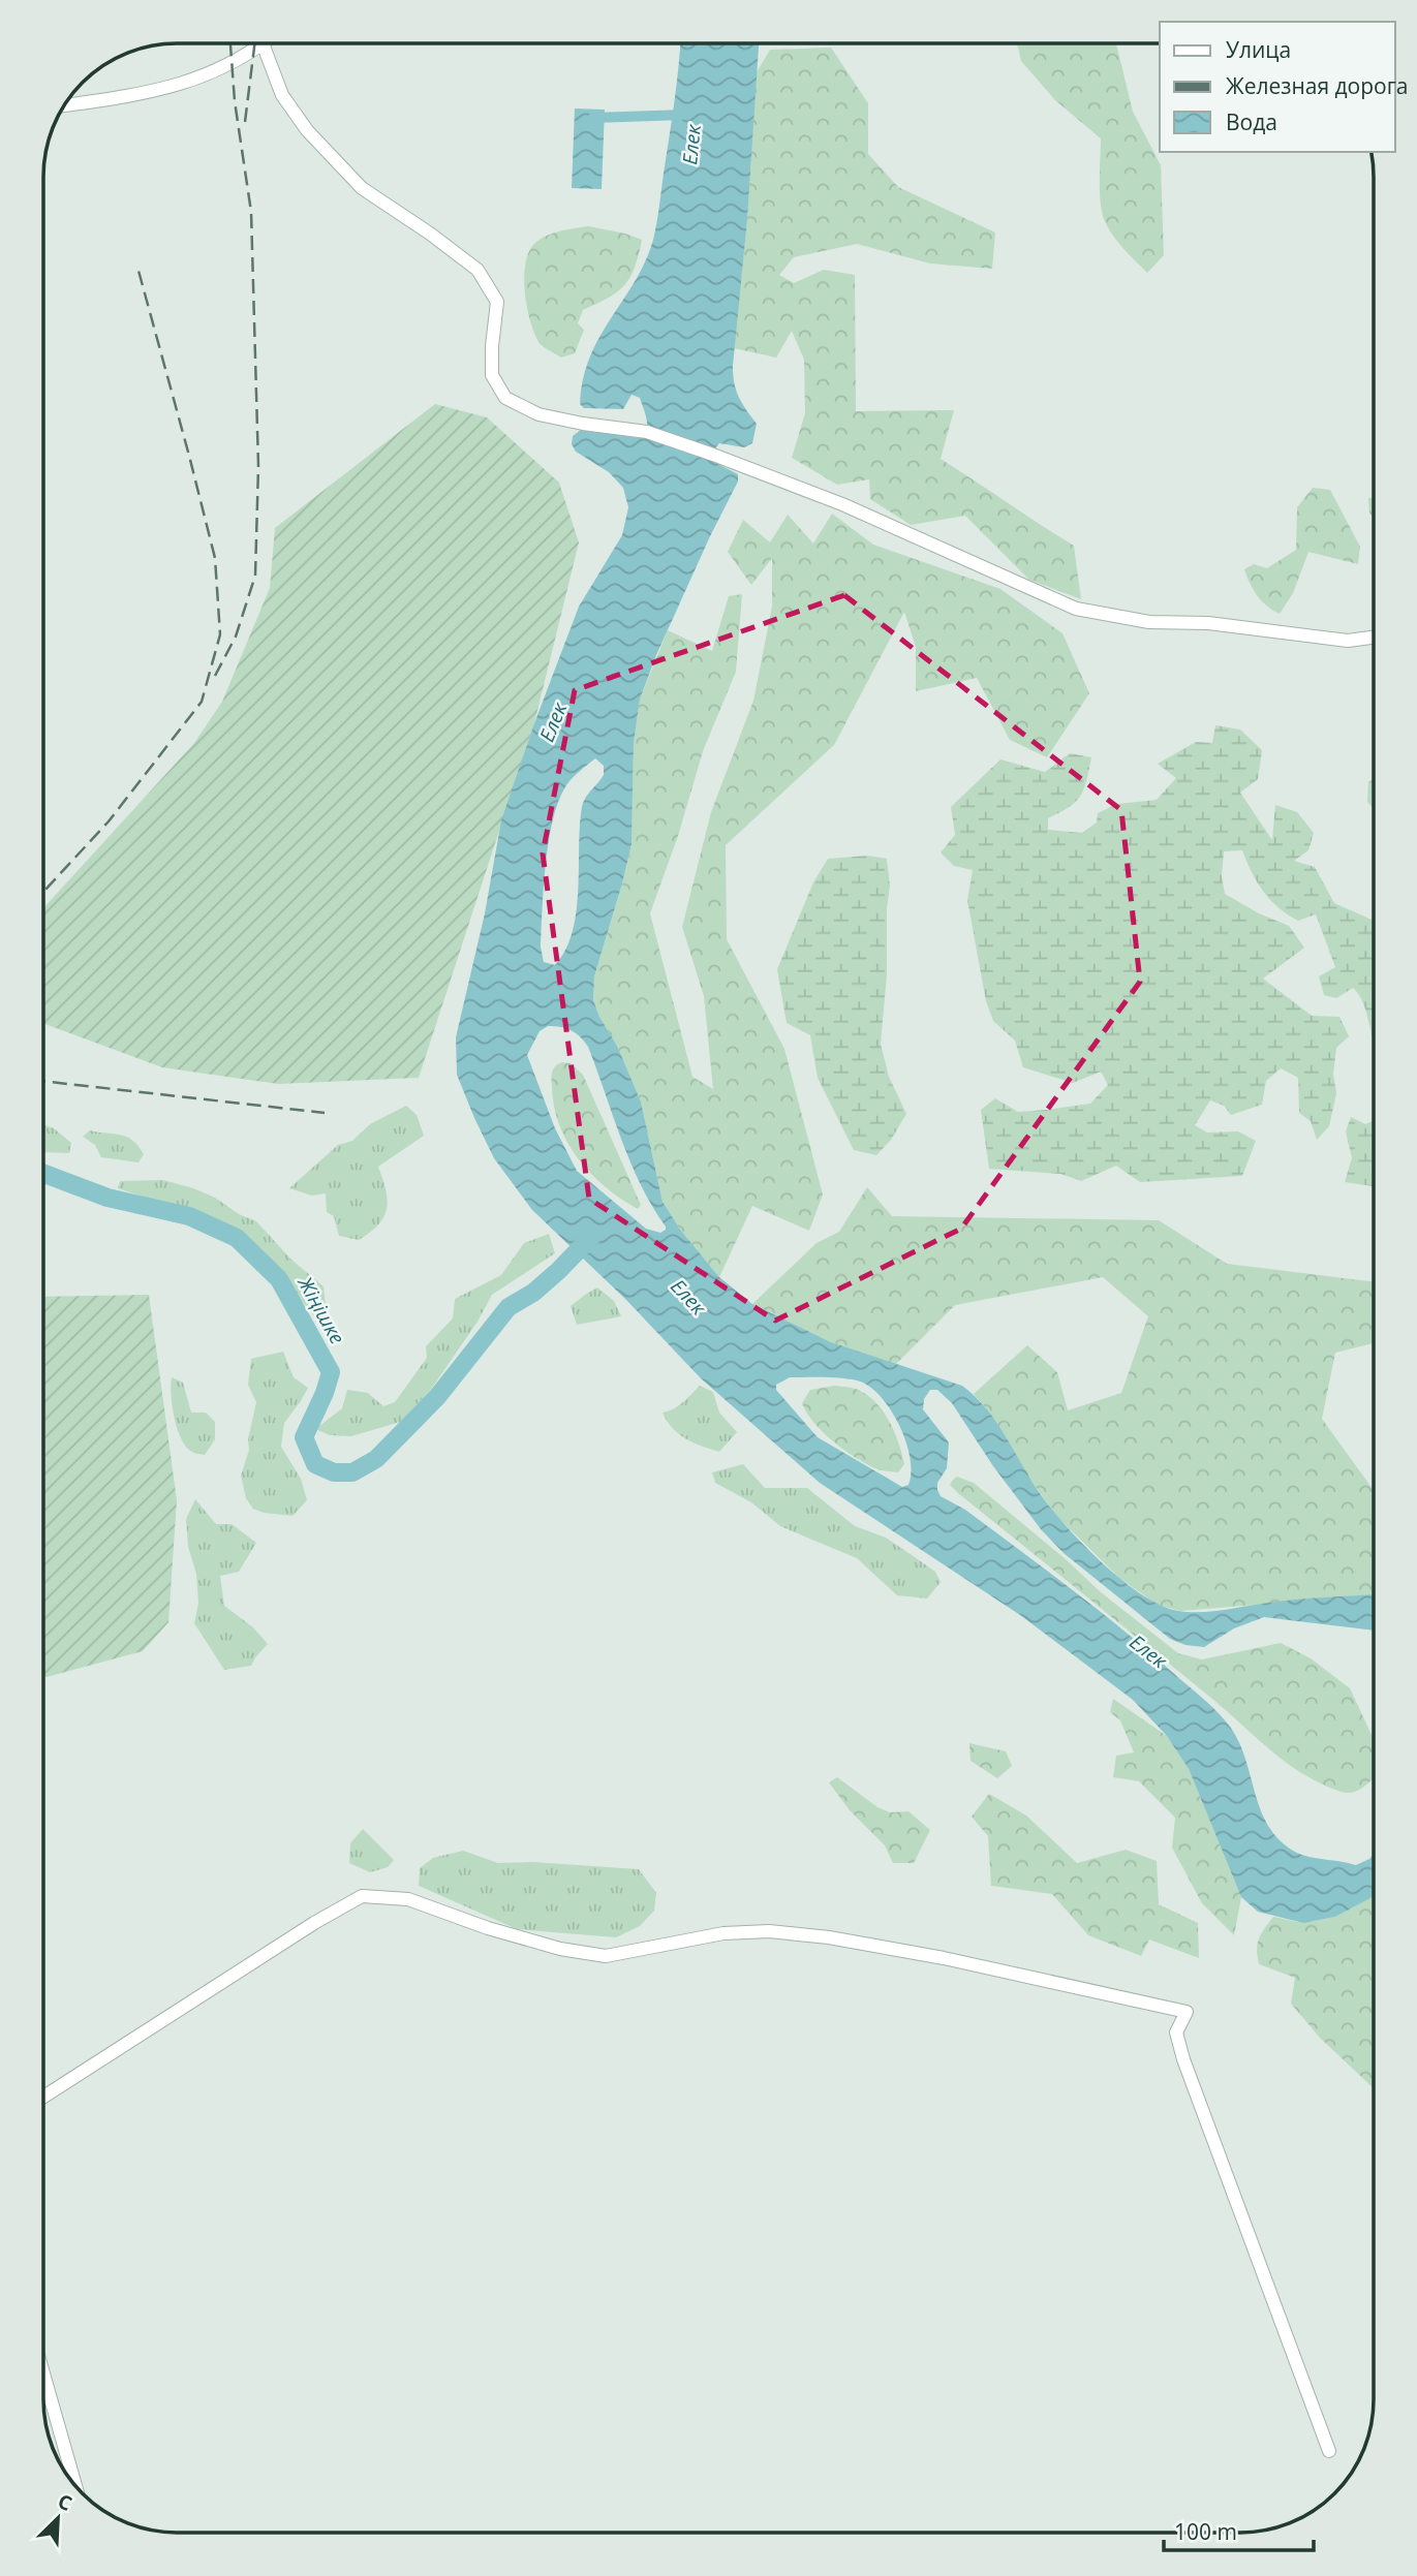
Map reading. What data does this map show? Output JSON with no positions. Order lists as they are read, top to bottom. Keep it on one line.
{"water":["Елек","Жіңішке"],"legend":["Улица","Железная дорога","Вода"],"scale_bar":"100 m","north":"top right"}
